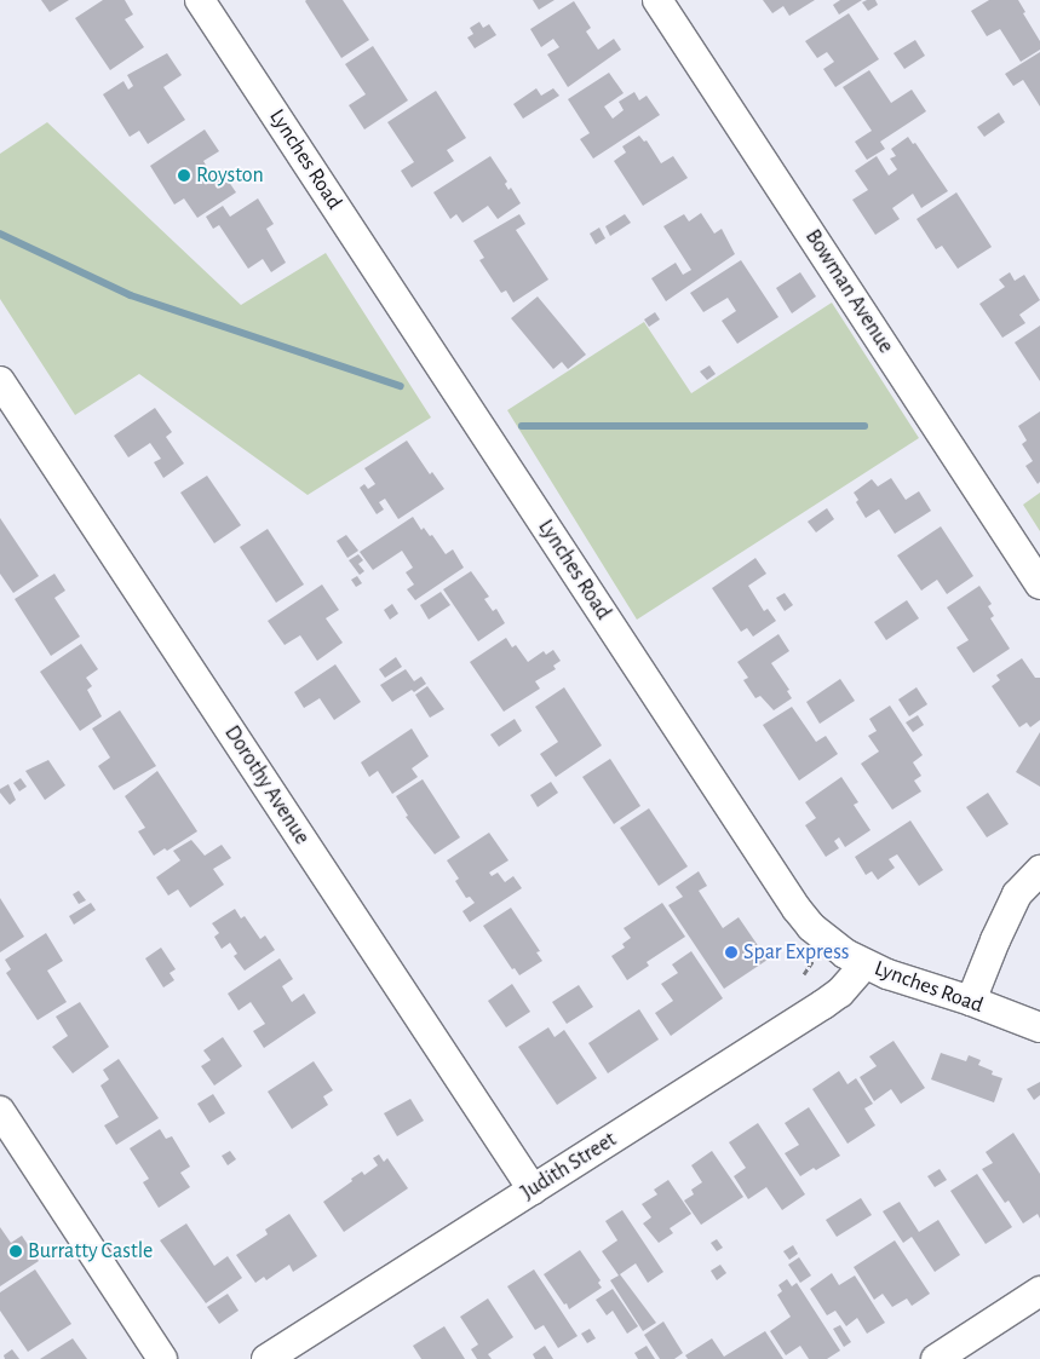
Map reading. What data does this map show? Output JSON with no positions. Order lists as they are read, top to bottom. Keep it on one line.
{"streets":{"street":["Lynches Road","Bowman Avenue","Dorothy Avenue","Judith Street"]},"crossings":[["Lynches Road","Judith Street"],["Dorothy Avenue","Judith Street"]],"places":["Royston","Spar Express","Burratty Castle"]}
